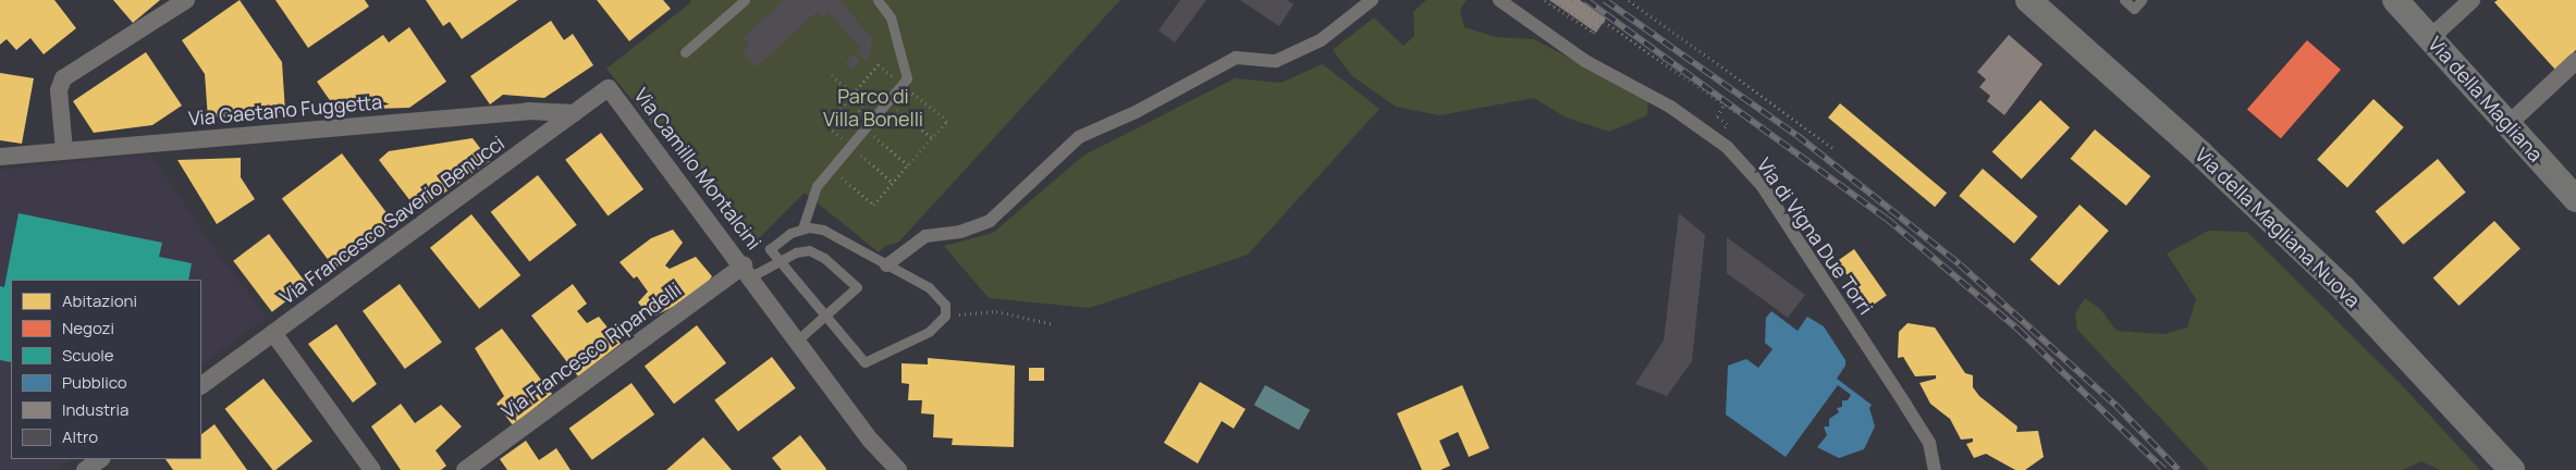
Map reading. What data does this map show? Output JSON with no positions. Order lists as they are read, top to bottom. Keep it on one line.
{"streets":{"main road":["Via della Magliana","Via della Magliana Nuova"],"street":["Via Gaetano Fuggetta","Via Camillo Montalcini","Via Francesco Saverio Benucci","Via di Vigna Due Torri","Via Francesco Ripandelli"]},"crossings":[["Via Gaetano Fuggetta","Via Francesco Saverio Benucci"],["Via Camillo Montalcini","Via Francesco Saverio Benucci"],["Via Camillo Montalcini","Via Francesco Ripandelli"]],"parks":["Parco di Villa Bonelli"],"legend":["Abitazioni","Negozi","Scuole","Pubblico","Industria","Altro"]}
